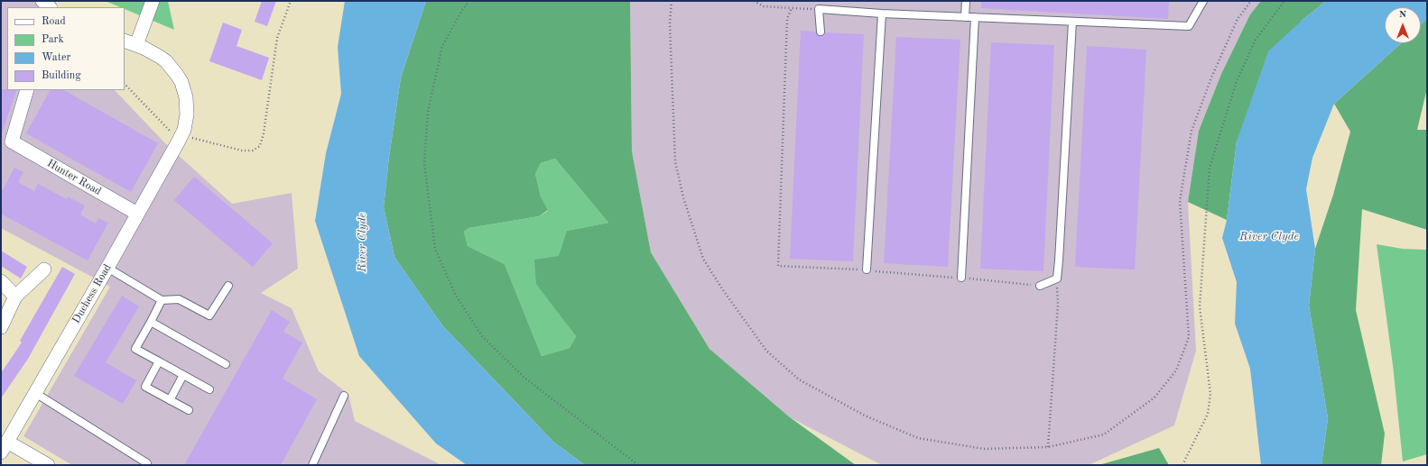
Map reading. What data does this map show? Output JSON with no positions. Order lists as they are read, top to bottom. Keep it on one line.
{"streets":{"street":["Hunter Road","Duchess Road"]},"crossings":[["Hunter Road","Duchess Road"]],"water":["River Clyde"],"legend":["Road","Park","Water","Building"],"north":"top"}
